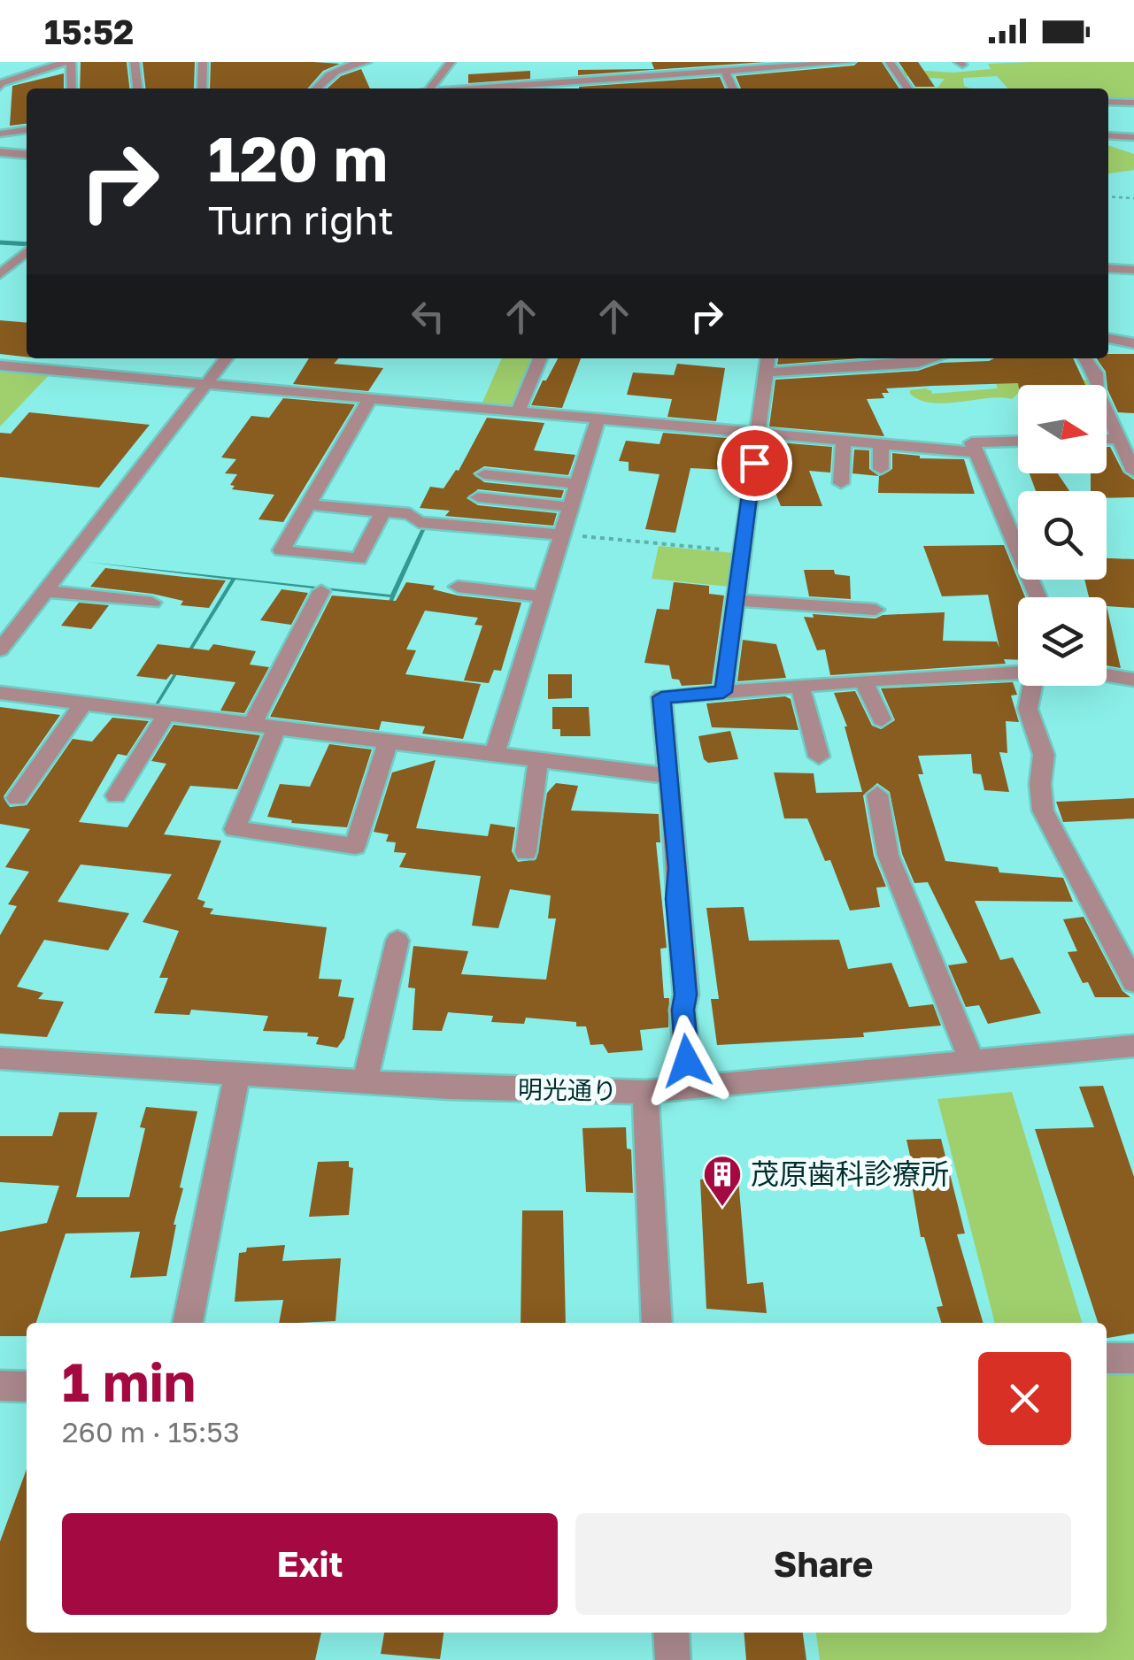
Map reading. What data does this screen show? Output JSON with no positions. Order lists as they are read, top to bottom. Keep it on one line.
{"streets":{"street":["明光通り"]},"places":{"building":["茂原歯科診療所"]},"north":"right","page":{"status":"15:52","turn":["120 m","Turn right"],"heading":["1 min","260 m · 15:53"],"buttons":["Exit","Share"]}}
